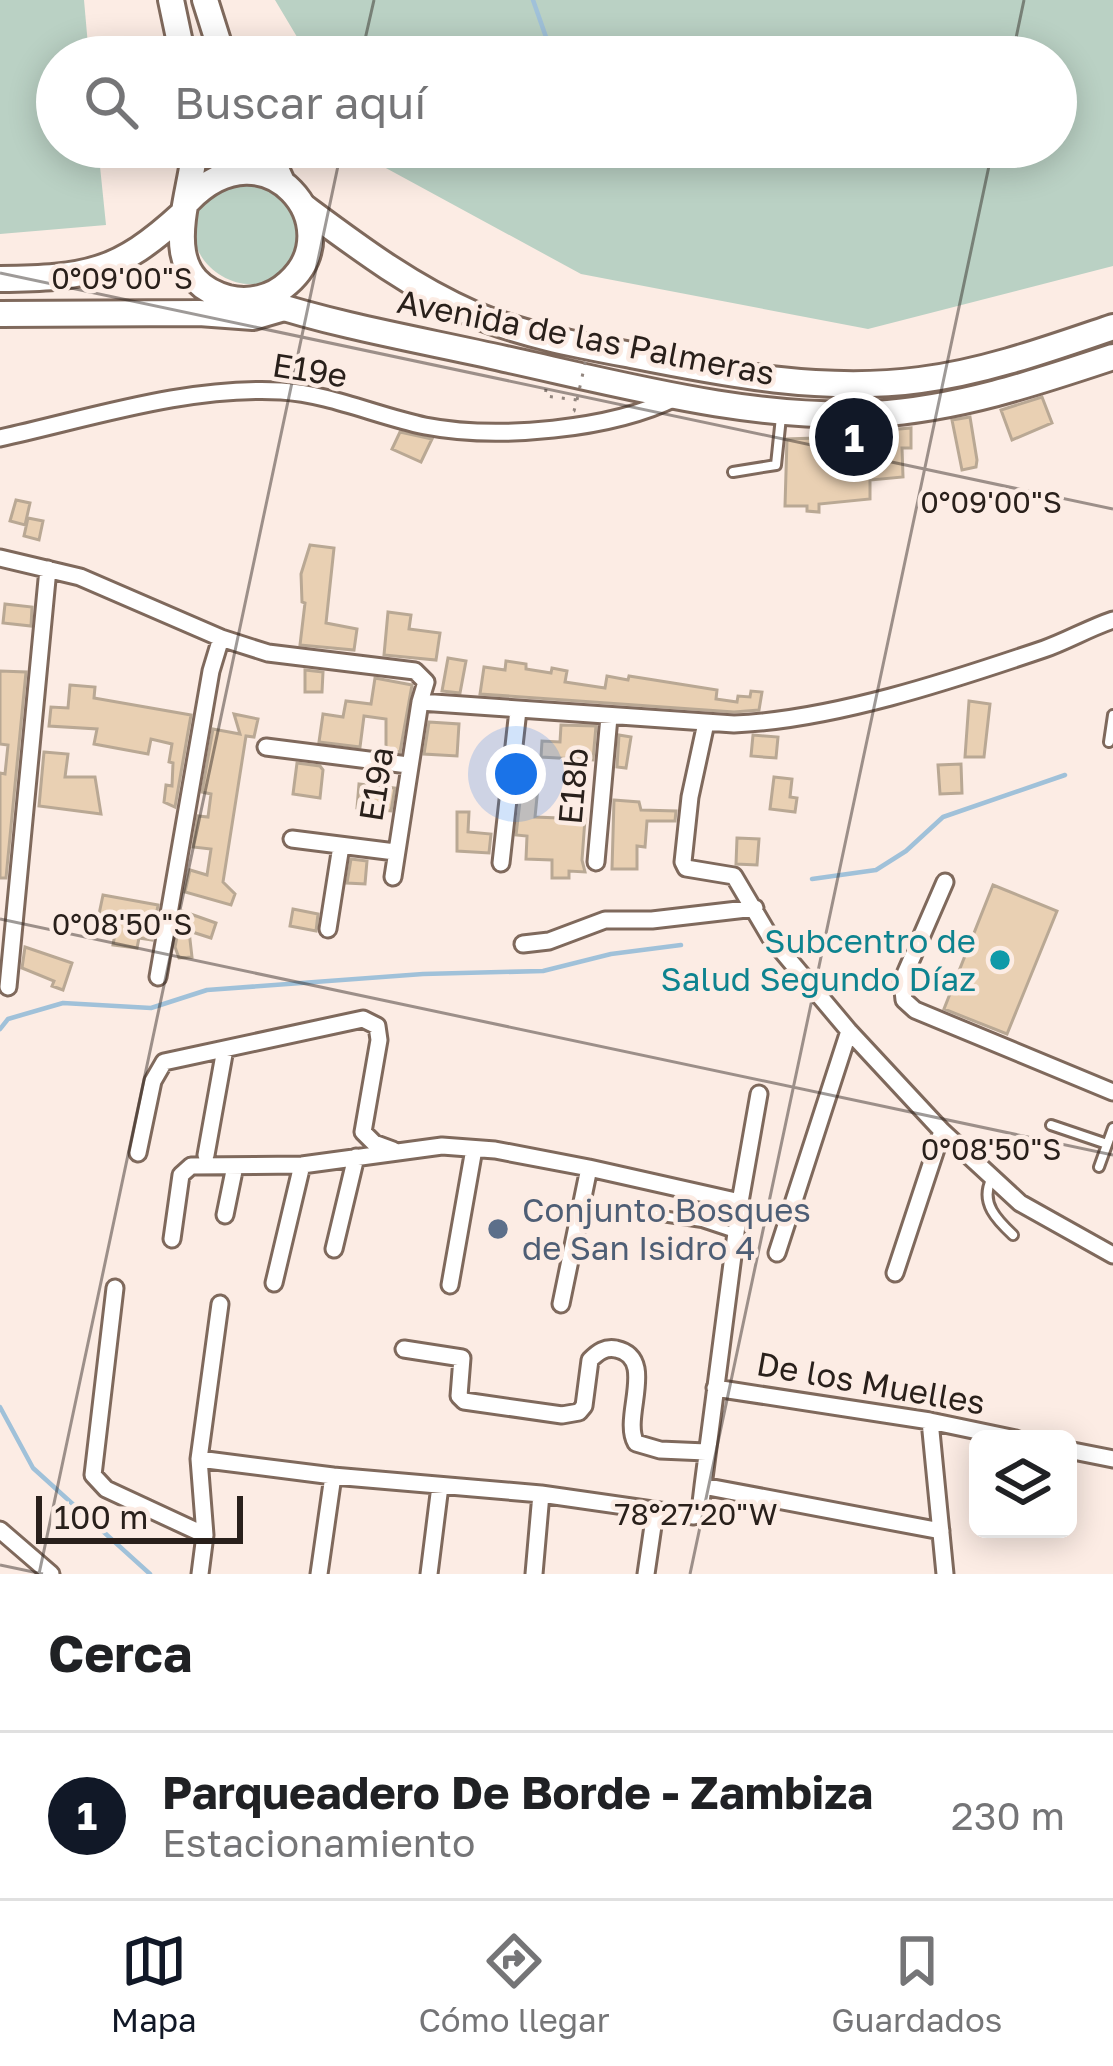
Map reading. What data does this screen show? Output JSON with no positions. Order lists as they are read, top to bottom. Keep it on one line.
{"streets":{"main road":["Avenida de las Palmeras"],"street":["E19e","E19a","E18b","De los Muelles"]},"crossings":[["Avenida de las Palmeras","E19e"]],"places":["Subcentro de Salud Segundo Díaz","Conjunto Bosques de San Isidro 4"],"scale_bar":"100 m","page":{"search":"Buscar aquí","pins":"1","scale":"100 m","heading":"Cerca","list":[{"mark":"1","name":"Parqueadero De Borde - Zambiza","note":"Estacionamiento","value":"230 m"}],"nav":["Mapa","Cómo llegar","Guardados"]},"coordinates":["0°09'00\"S","0°08'50\"S","78°27'20\"W"]}
